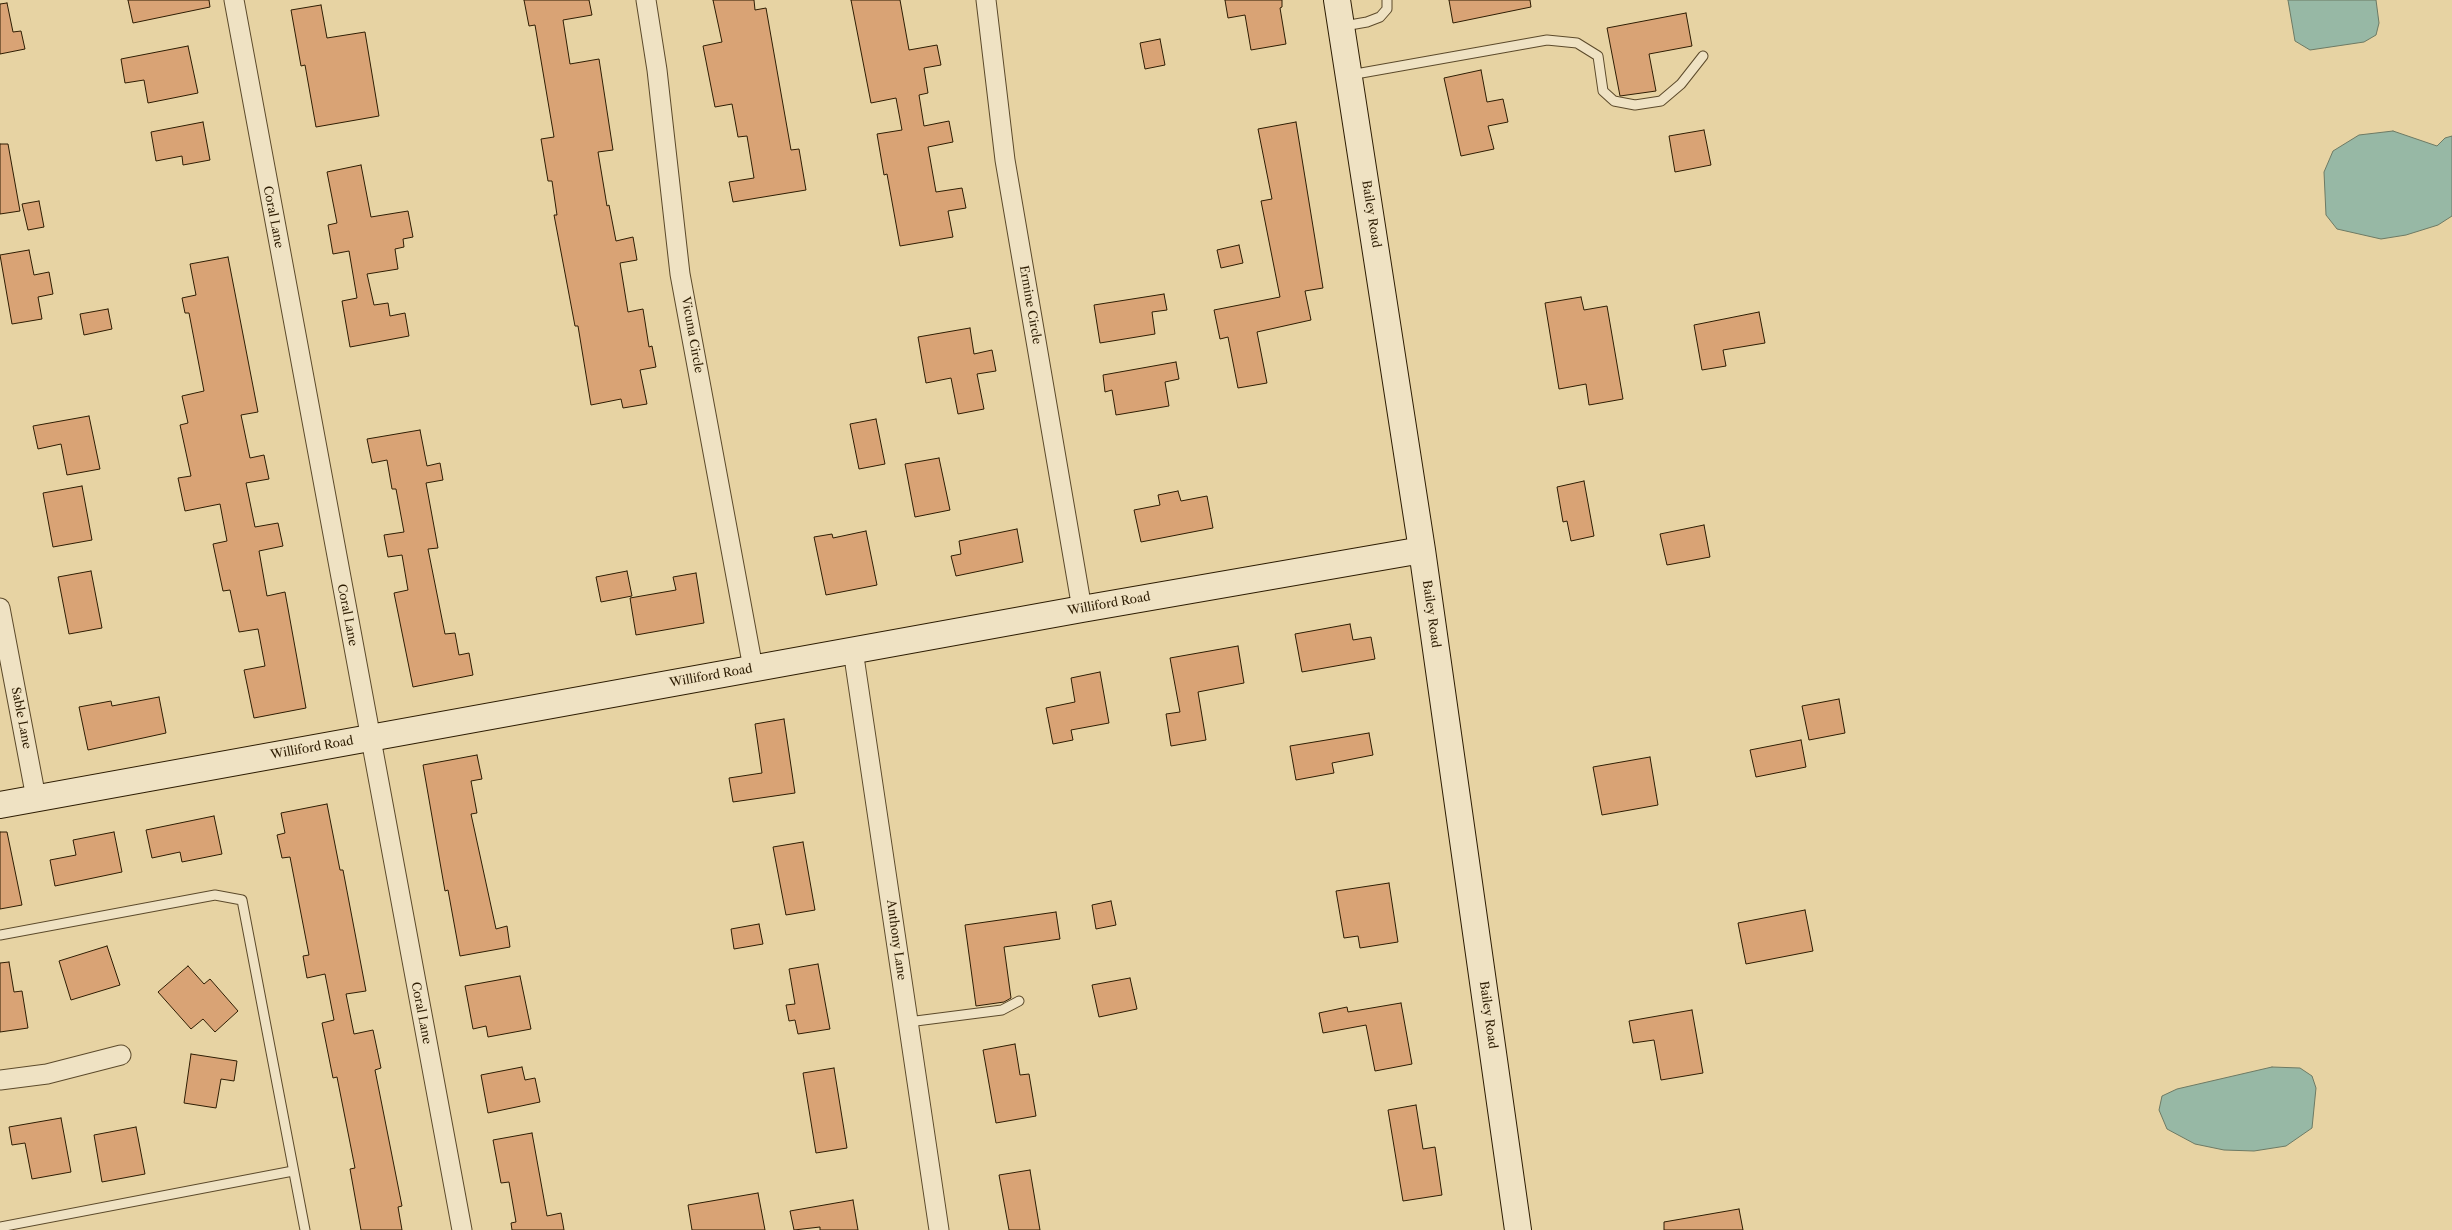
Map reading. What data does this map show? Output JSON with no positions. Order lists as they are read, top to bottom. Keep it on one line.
{"streets":{"street":["Bailey Road","Coral Lane","Ermine Circle","Vicuna Circle","Williford Road","Sable Lane","Anthony Lane"]},"crossings":[["Bailey Road","Williford Road"],["Coral Lane","Williford Road"],["Ermine Circle","Williford Road"],["Vicuna Circle","Williford Road"],["Williford Road","Sable Lane"],["Williford Road","Anthony Lane"]]}
